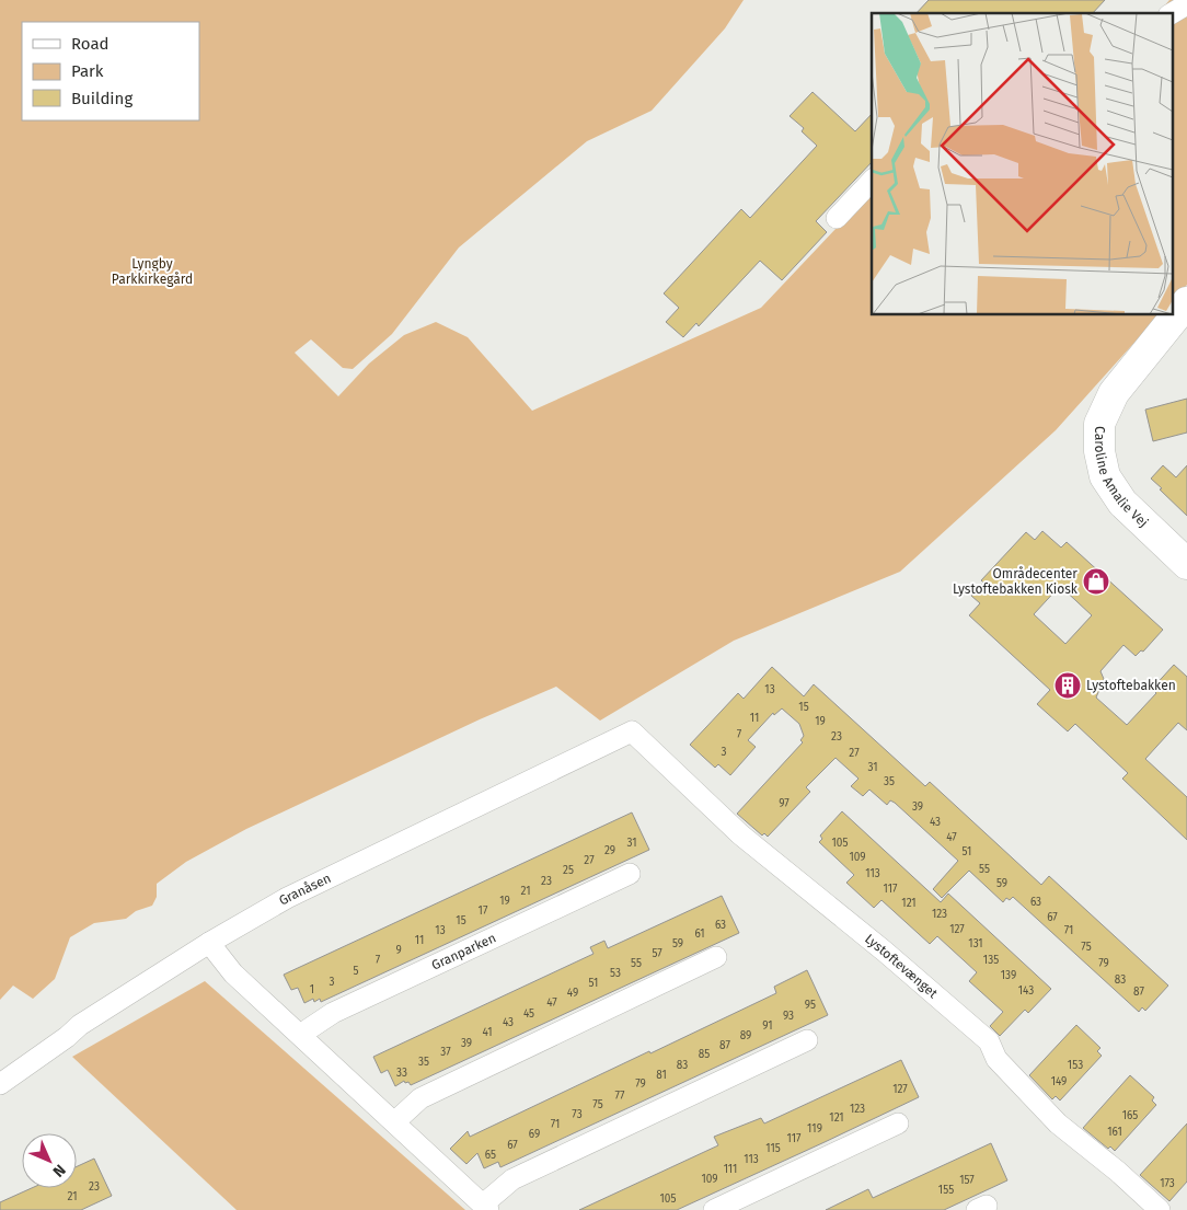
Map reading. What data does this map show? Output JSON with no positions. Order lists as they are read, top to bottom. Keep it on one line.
{"streets":{"street":["Caroline Amalie Vej","Granåsen","Granparken","Lystoftevænget"]},"crossings":[["Granåsen","Lystoftevænget"]],"parks":["Lyngby Parkkirkegård"],"places":{"shop":["Områdecenter Lystoftebakken Kiosk"],"building":["Lystoftebakken"]},"house_numbers":["13","15","11","19","7","23","3","27","31","35","97","39","43","47","31","105","29","51","109","27","55","25","113","23","59","117","21","19","63","121","17","123","67","15","63","127","13","71","61","11","59","131","75","9","57","7","135","55","79","5","53","139","83","3","51","1","143","87","49","47","95","45","93","43","91","41","89","39","87","37","85","35","83","153","33","81","149","79","127","77","75","123","73","165","121","71","119","161","69","117","67","115","65","113","111","109","157","173","23","155","21","105"],"legend":["Road","Park","Building"],"north":"bottom right"}
